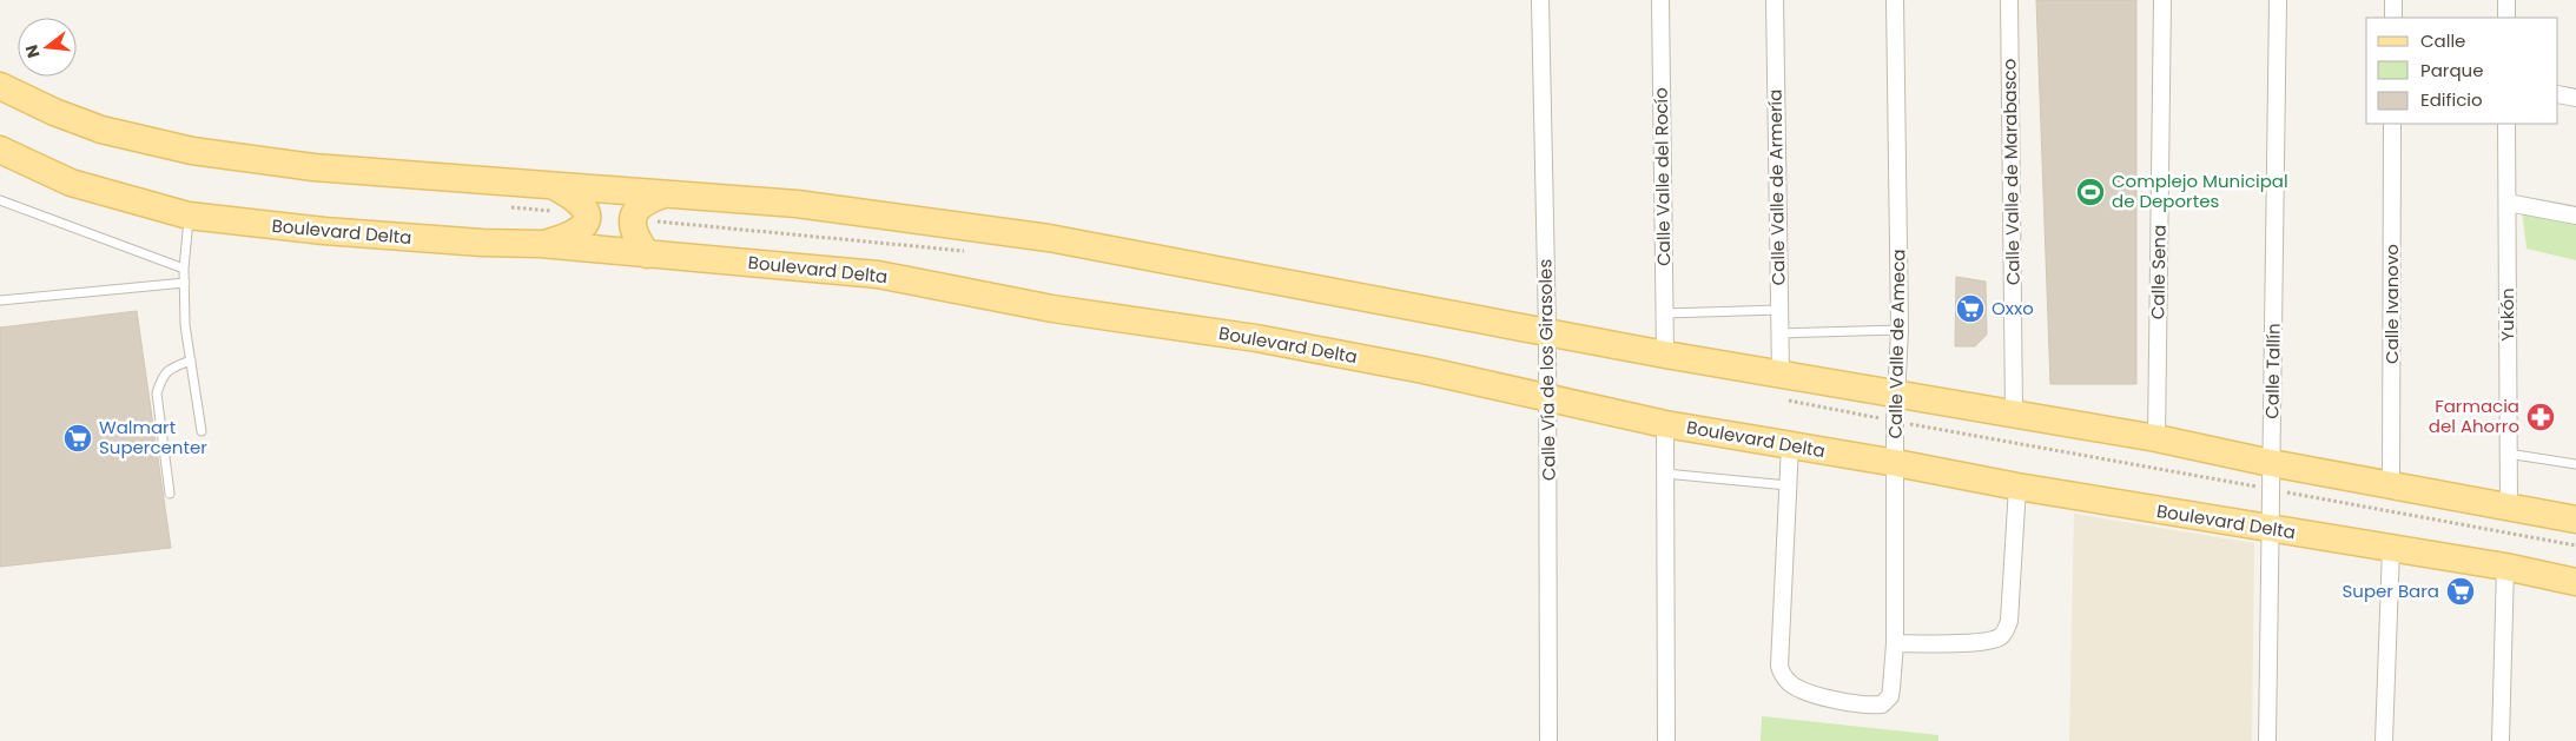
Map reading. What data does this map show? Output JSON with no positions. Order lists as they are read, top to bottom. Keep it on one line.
{"streets":{"main road":["Boulevard Delta"],"street":["Calle Valle de Marabasco","Calle Valle del Rocío","Calle Valle de Armería","Calle Sena","Calle Ivanovo","Yukón","Calle Valle de Ameca","Calle Vía de los Girasoles","Calle Tallín"]},"crossings":[["Boulevard Delta","Calle Valle de Ameca"],["Boulevard Delta","Calle Vía de los Girasoles"],["Boulevard Delta","Calle Tallín"]],"places":{"sports":["Complejo Municipal de Deportes"],"supermarket":["Oxxo","Walmart Supercenter","Super Bara"],"pharmacy":["Farmacia del Ahorro"]},"legend":["Calle","Parque","Edificio"],"north":"left"}
